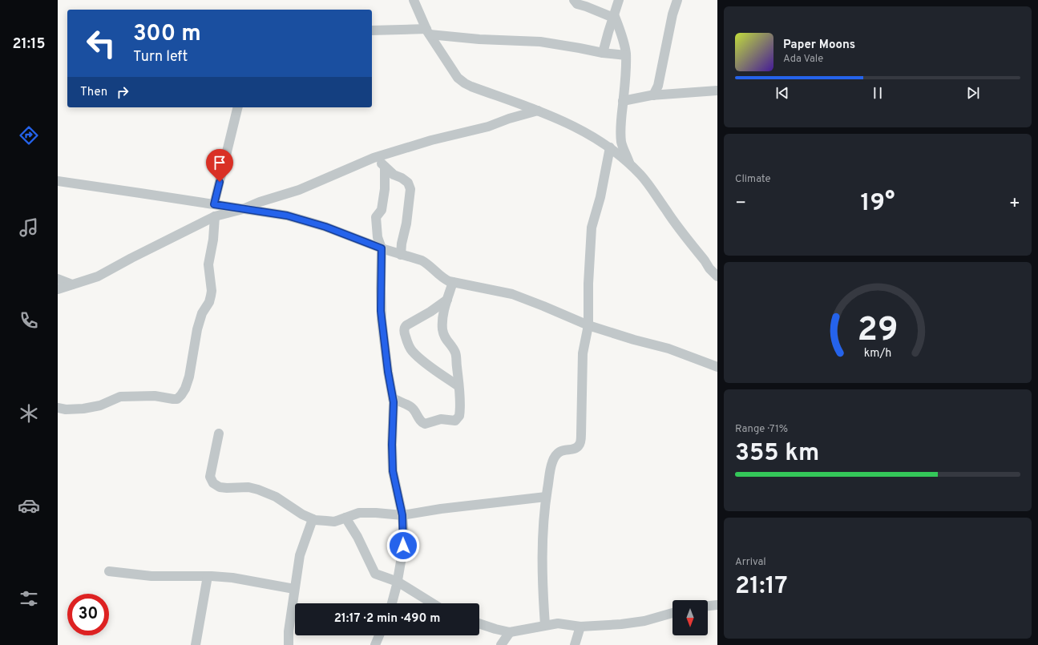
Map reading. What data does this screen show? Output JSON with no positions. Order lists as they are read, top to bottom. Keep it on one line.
{"north":"bottom","page":{"tabs":"21:15","turn":["300 m","Turn left"],"song":["Paper Moons","Ada Vale"],"then":"Then","tile":["Climate",["Range · 71%","355 km"],["Arrival","21:17"]],"heat":["−","19°","+"],"limit":"30","trip":"21:17 · 2 min · 490 m","gauge":["29","km/h"]}}
